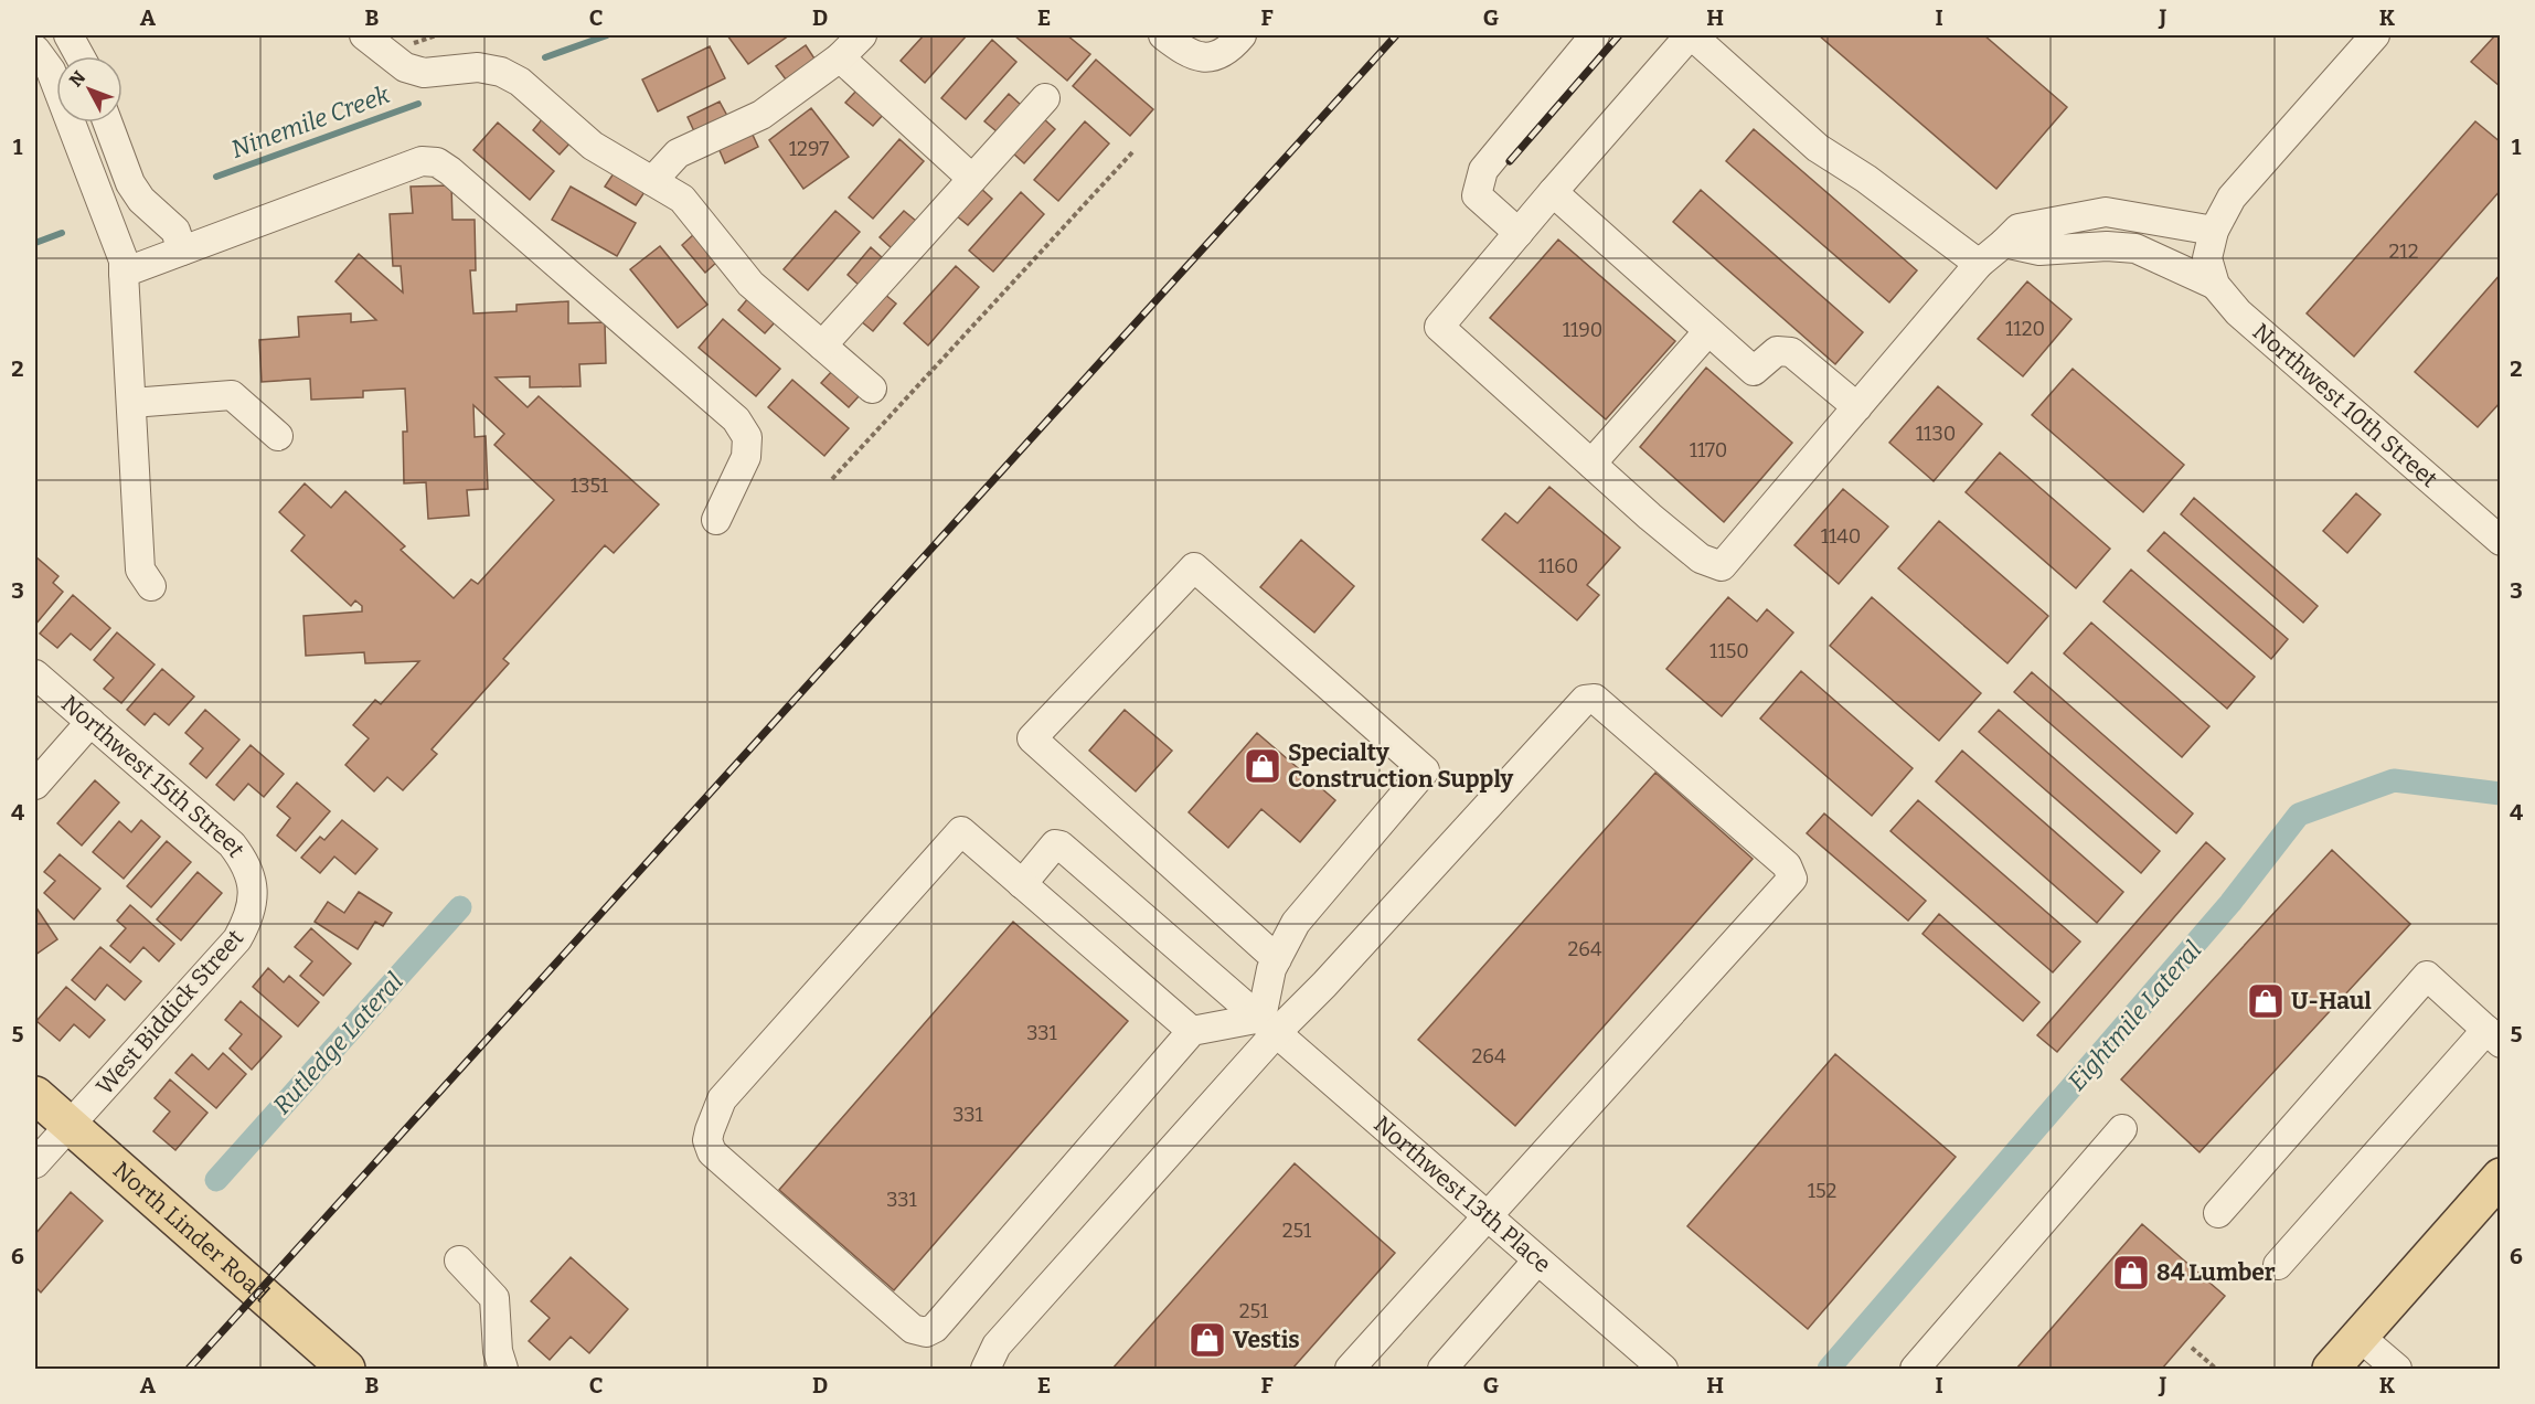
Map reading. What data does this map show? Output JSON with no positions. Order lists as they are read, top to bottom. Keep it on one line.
{"streets":{"main road":["North Linder Road"],"street":["Northwest 10th Street","Northwest 15th Street","West Biddick Street","Northwest 13th Place"]},"crossings":[["Northwest 15th Street","West Biddick Street"],["West Biddick Street","North Linder Road"]],"water":["Ninemile Creek","Eightmile Lateral","Rutledge Lateral"],"places":{"shop":["Specialty Construction Supply","U-Haul","84 Lumber","Vestis"]},"house_numbers":["1297","212","1120","1190","1130","1170","1351","1140","1160","1150","264","331","264","331","152","331","251","251"],"north":"top left","grid":{"columns":["A","B","C","D","E","F","G","H","I","J","K"],"rows":["1","2","3","4","5","6"]}}
